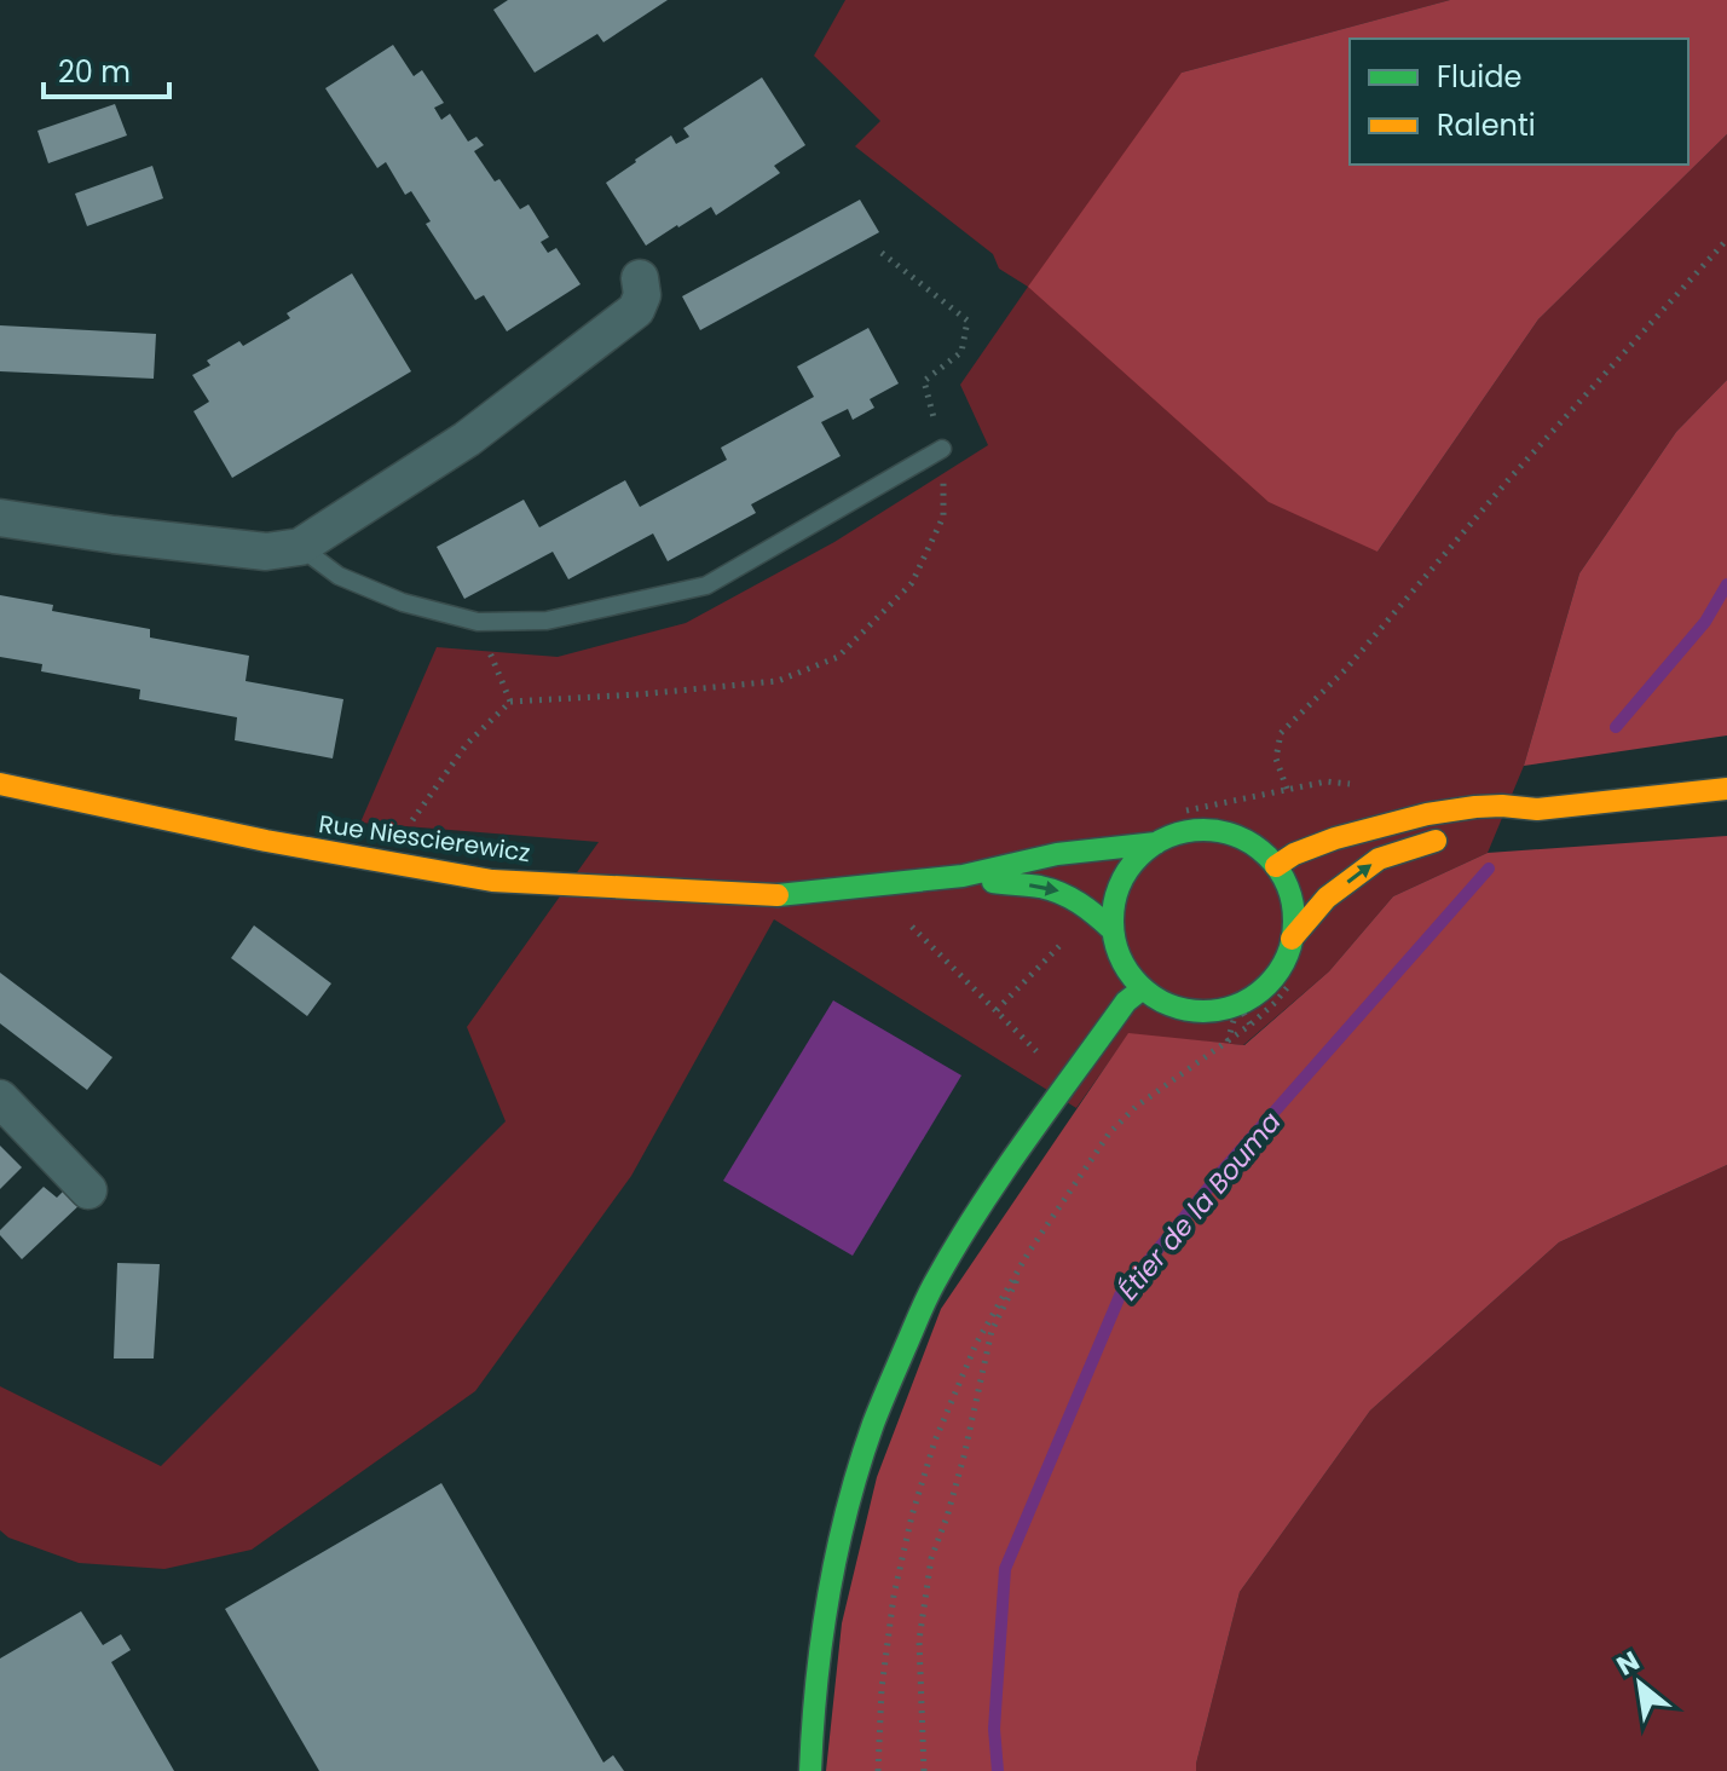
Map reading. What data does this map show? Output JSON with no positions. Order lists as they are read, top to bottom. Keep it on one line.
{"streets":{"main road":["Rue Niescierewicz"]},"water":["Étier de la Bouma"],"legend":["Fluide","Ralenti"],"scale_bar":"20 m","north":"top left"}
